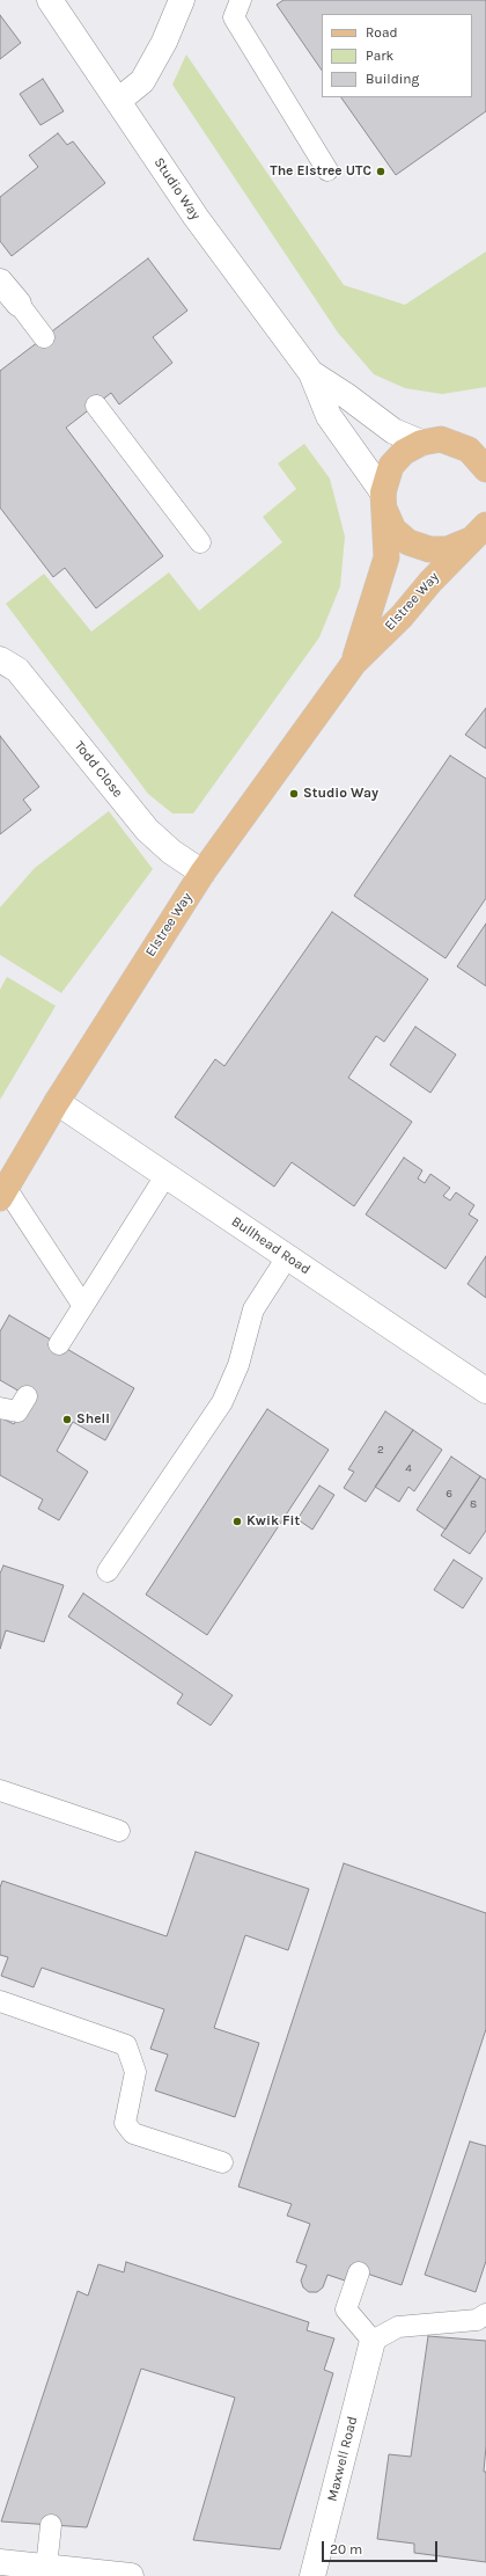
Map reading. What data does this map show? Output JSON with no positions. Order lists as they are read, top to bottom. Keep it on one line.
{"streets":{"main road":["Elstree Way"],"street":["Studio Way","Todd Close","Bullhead Road","Maxwell Road"]},"crossings":[["Studio Way","Elstree Way"],["Elstree Way","Todd Close"],["Elstree Way","Bullhead Road"]],"places":["The Elstree UTC","Studio Way","Shell","Kwik Fit"],"house_numbers":["2","4","6","8"],"legend":["Road","Park","Building"],"scale_bar":"20 m"}
